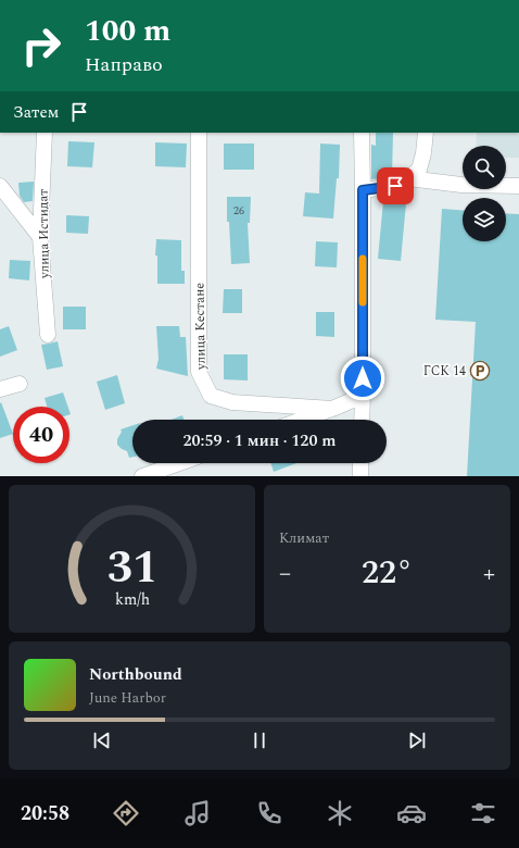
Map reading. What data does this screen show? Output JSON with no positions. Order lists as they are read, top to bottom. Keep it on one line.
{"streets":{"street":["улица Истидат","улица Кестане"]},"places":{"parking":["ГСК 14"]},"house_numbers":["26"],"page":{"turn":["100 m","Направо"],"then":"Затем","limit":"40","trip":"20:59 · 1 мин · 120 m","tile":"Климат","heat":["−","22°","+"],"song":["Northbound","June Harbor"],"tabs":"20:58","gauge":["31","km/h"]}}
